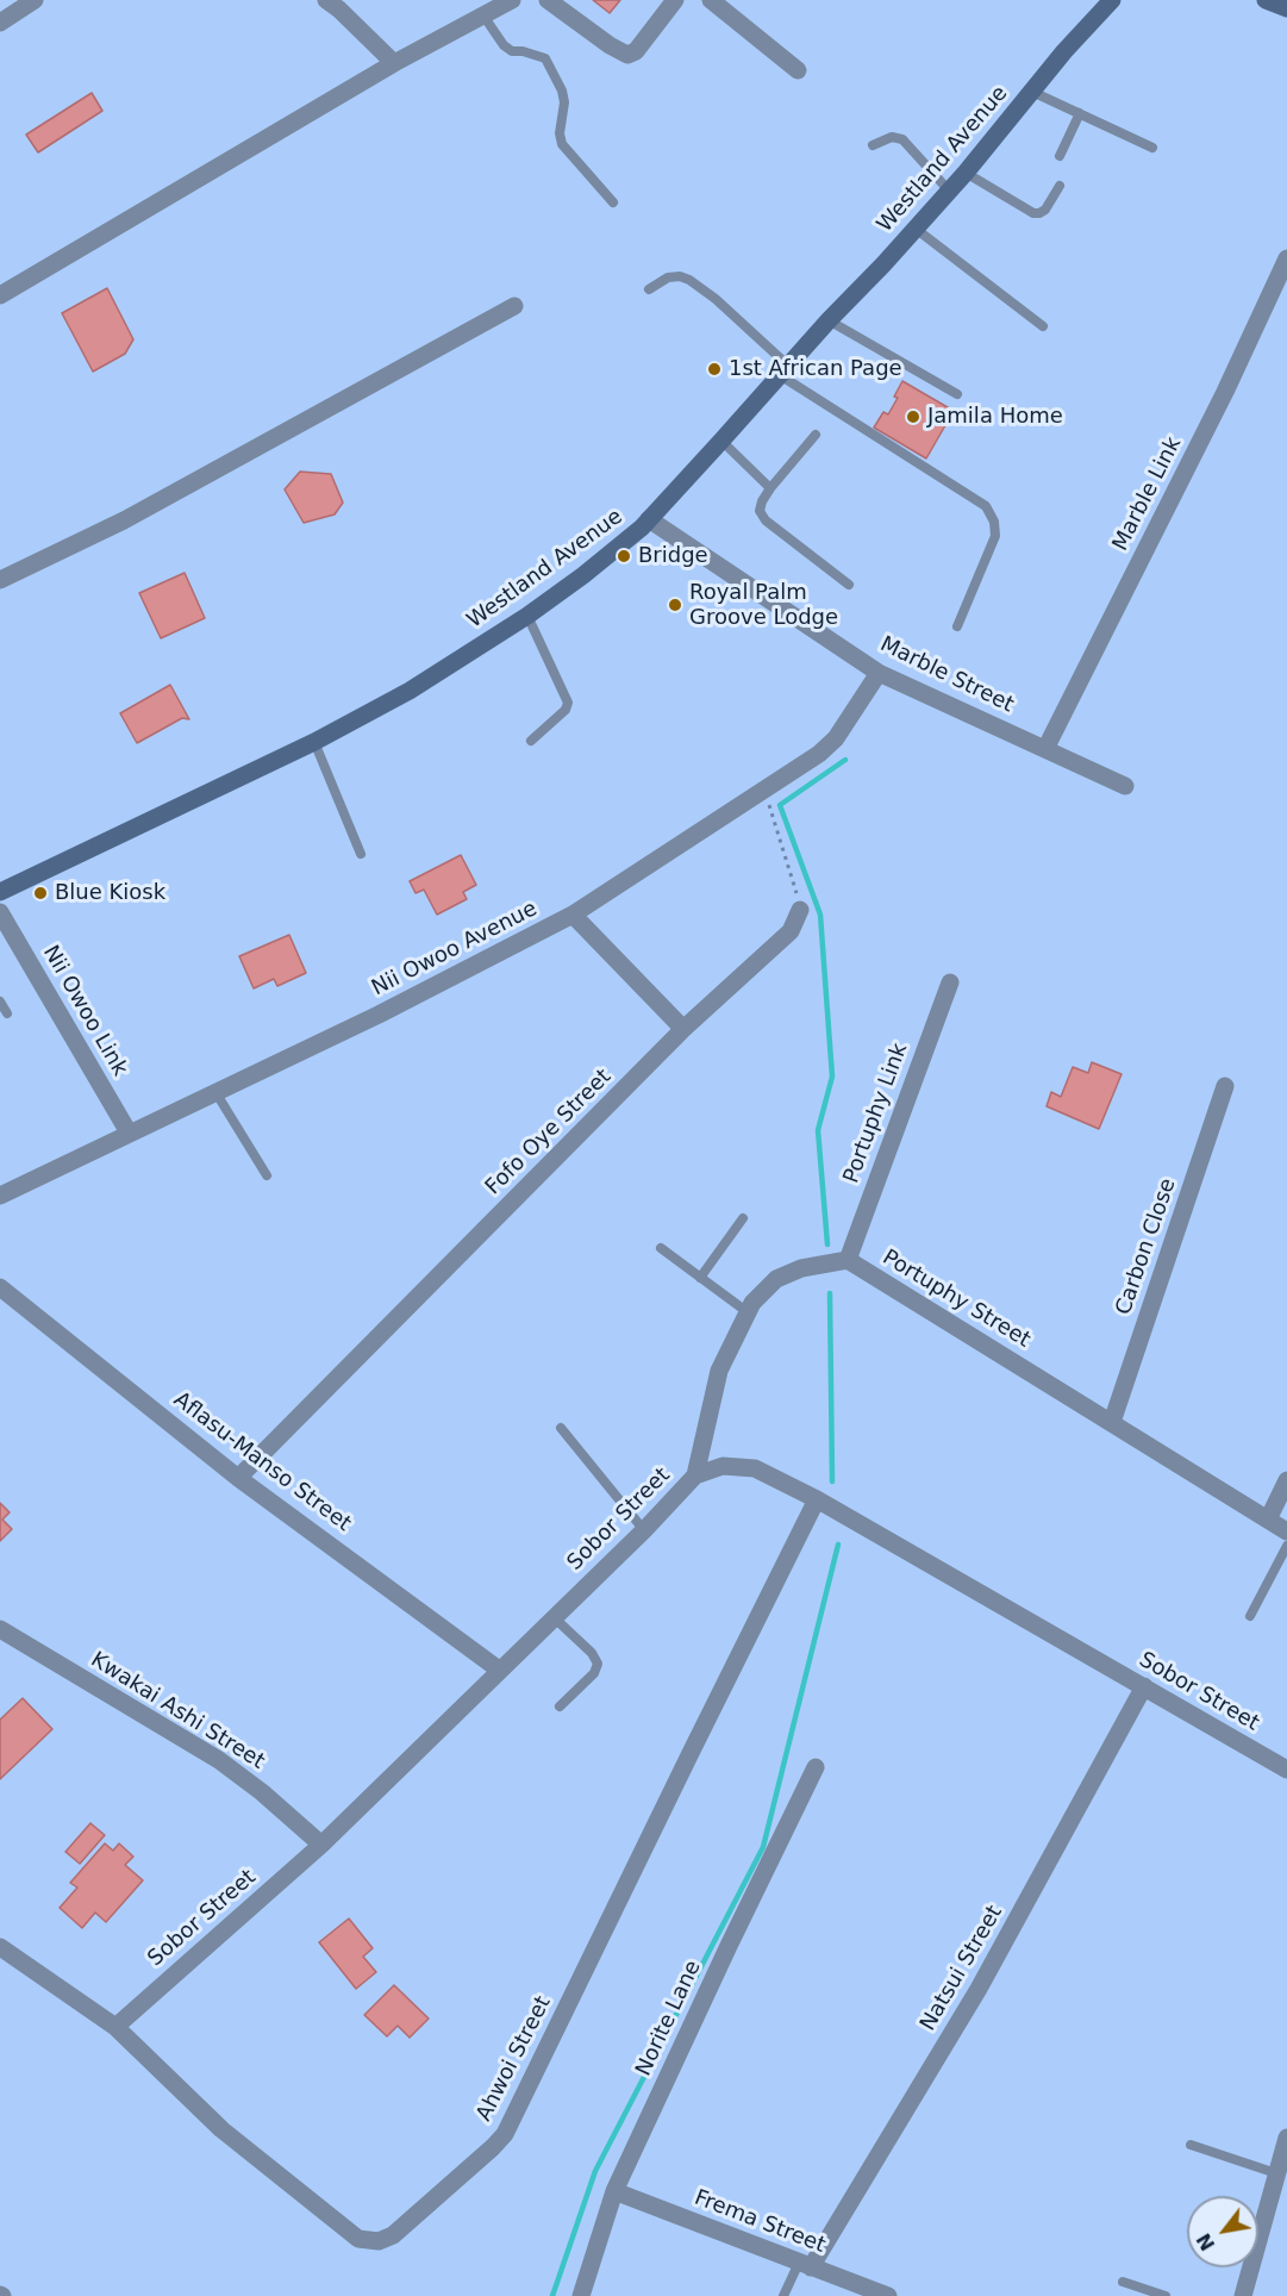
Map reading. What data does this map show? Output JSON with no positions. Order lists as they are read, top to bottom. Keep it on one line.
{"streets":{"street":["Westland Avenue","Marble Link","Marble Street","Nii Owoo Avenue","Nii Owoo Link","Portuphy Link","Fofo Oye Street","Carbon Close","Portuphy Street","Aflasu-Manso Street","Sobor Street","Kwakai Ashi Street","Natsui Street","Norite Lane","Ahwoi Street","Frema Street"]},"crossings":[["Westland Avenue","Marble Street"],["Marble Link","Marble Street"],["Marble Street","Nii Owoo Avenue"],["Nii Owoo Avenue","Nii Owoo Link"],["Portuphy Link","Portuphy Street"],["Fofo Oye Street","Aflasu-Manso Street"],["Carbon Close","Portuphy Street"],["Portuphy Street","Sobor Street"],["Aflasu-Manso Street","Sobor Street"],["Sobor Street","Kwakai Ashi Street"],["Sobor Street","Natsui Street"],["Sobor Street","Ahwoi Street"],["Natsui Street","Frema Street"],["Norite Lane","Frema Street"]],"places":["1st African Page","Jamila Home","Bridge","Royal Palm Groove Lodge","Blue Kiosk"],"north":"bottom left"}
